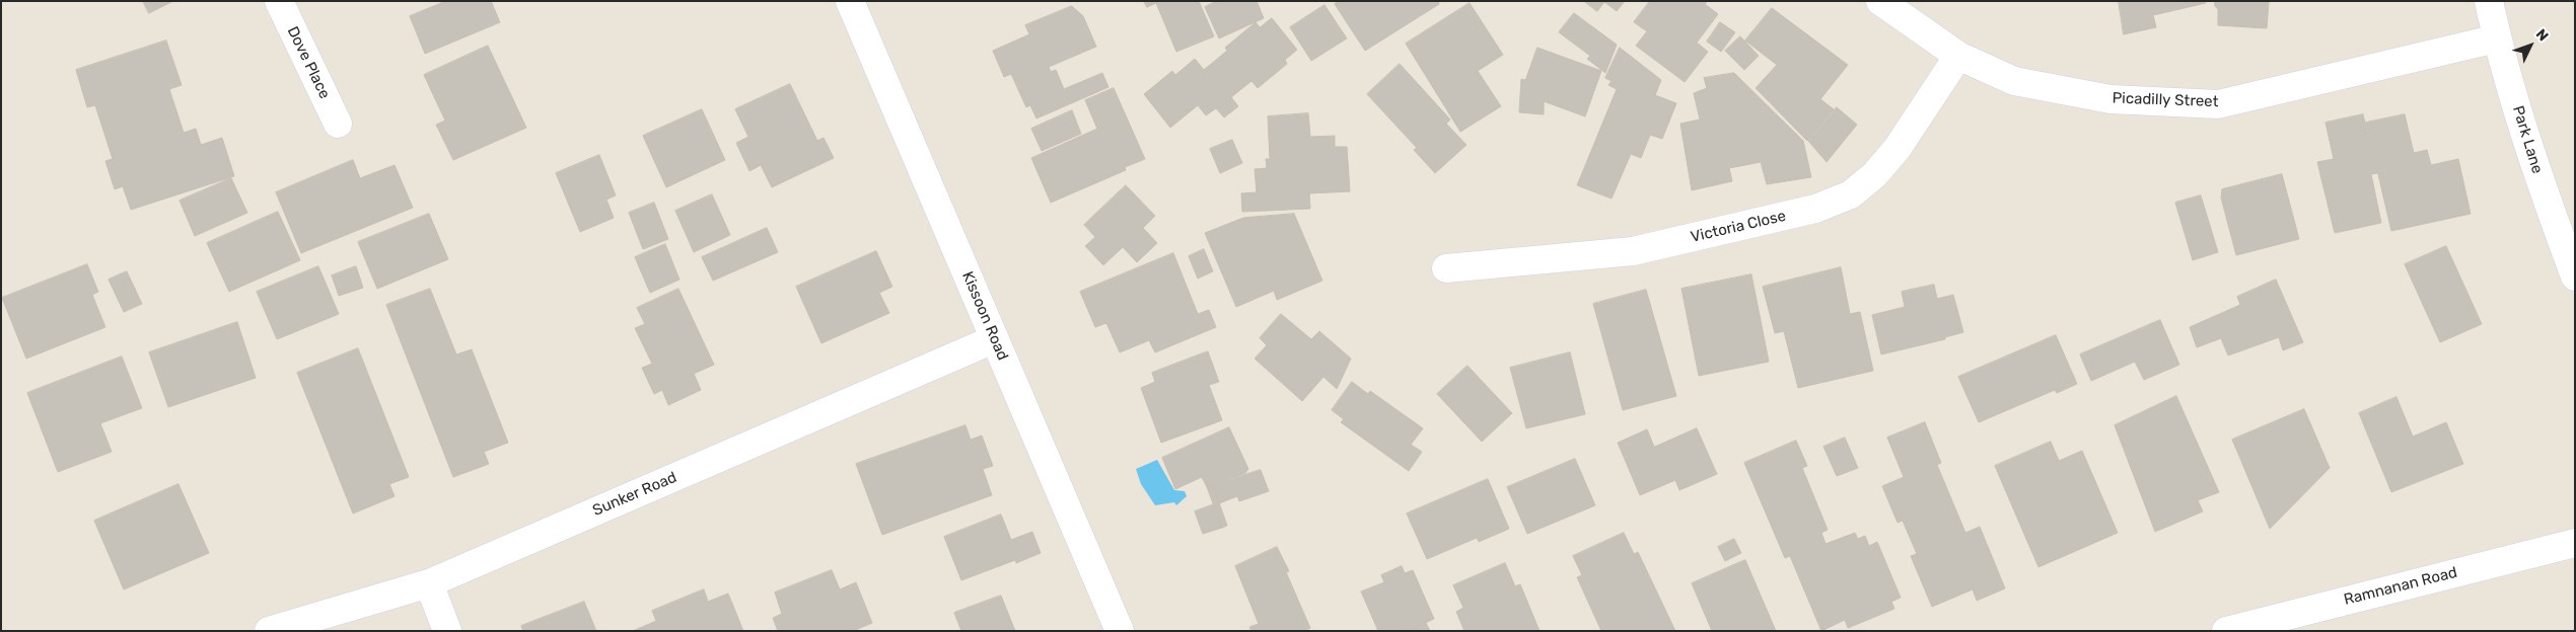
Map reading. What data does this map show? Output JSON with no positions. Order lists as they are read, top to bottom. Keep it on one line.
{"streets":{"street":["Dove Place","Picadilly Street","Park Lane","Victoria Close","Kissoon Road","Sunker Road","Ramnanan Road"]},"crossings":[["Picadilly Street","Park Lane"],["Picadilly Street","Victoria Close"],["Kissoon Road","Sunker Road"]],"north":"top right"}
